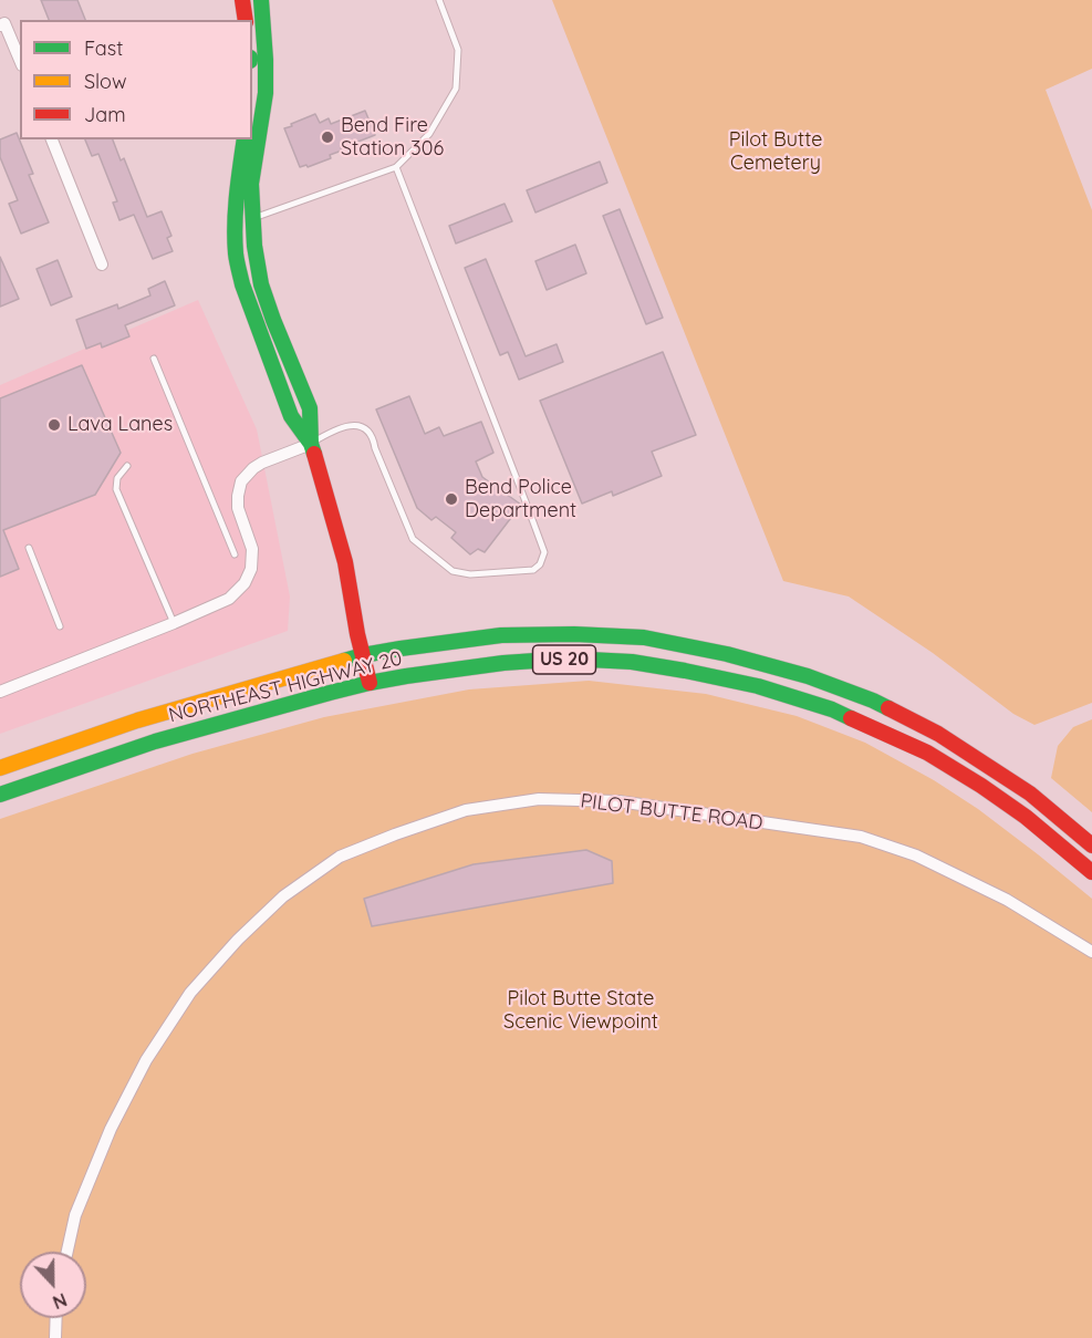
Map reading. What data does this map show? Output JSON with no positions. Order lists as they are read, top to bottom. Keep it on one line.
{"streets":{"main road":["US 20","NORTHEAST HIGHWAY 20"],"street":["PILOT BUTTE ROAD"]},"parks":["Pilot Butte Cemetery","Pilot Butte State Scenic Viewpoint"],"places":["Bend Fire Station 306","Lava Lanes","Bend Police Department"],"legend":["Fast","Slow","Jam"],"north":"bottom"}
